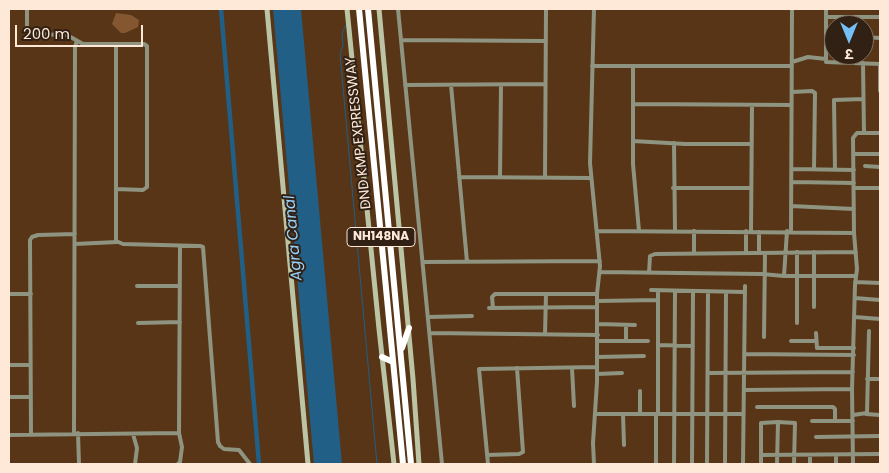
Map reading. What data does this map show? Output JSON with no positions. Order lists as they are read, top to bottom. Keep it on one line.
{"streets":{"highway":["DND KMP EXPRESSWAY","NH148NA"]},"water":["Agra Canal"],"scale_bar":"200 m","north":"bottom"}
